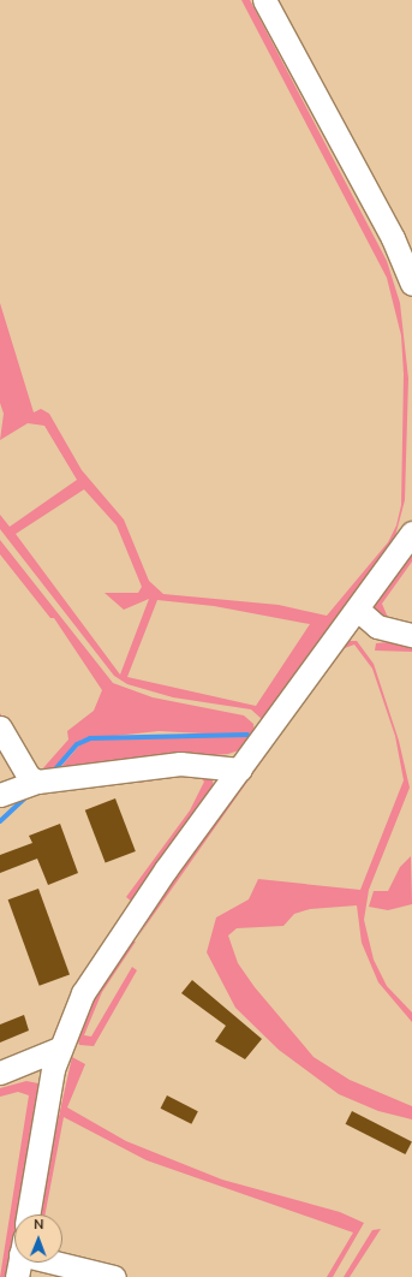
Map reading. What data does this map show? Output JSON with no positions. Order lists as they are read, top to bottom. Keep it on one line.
{"north":"top"}
